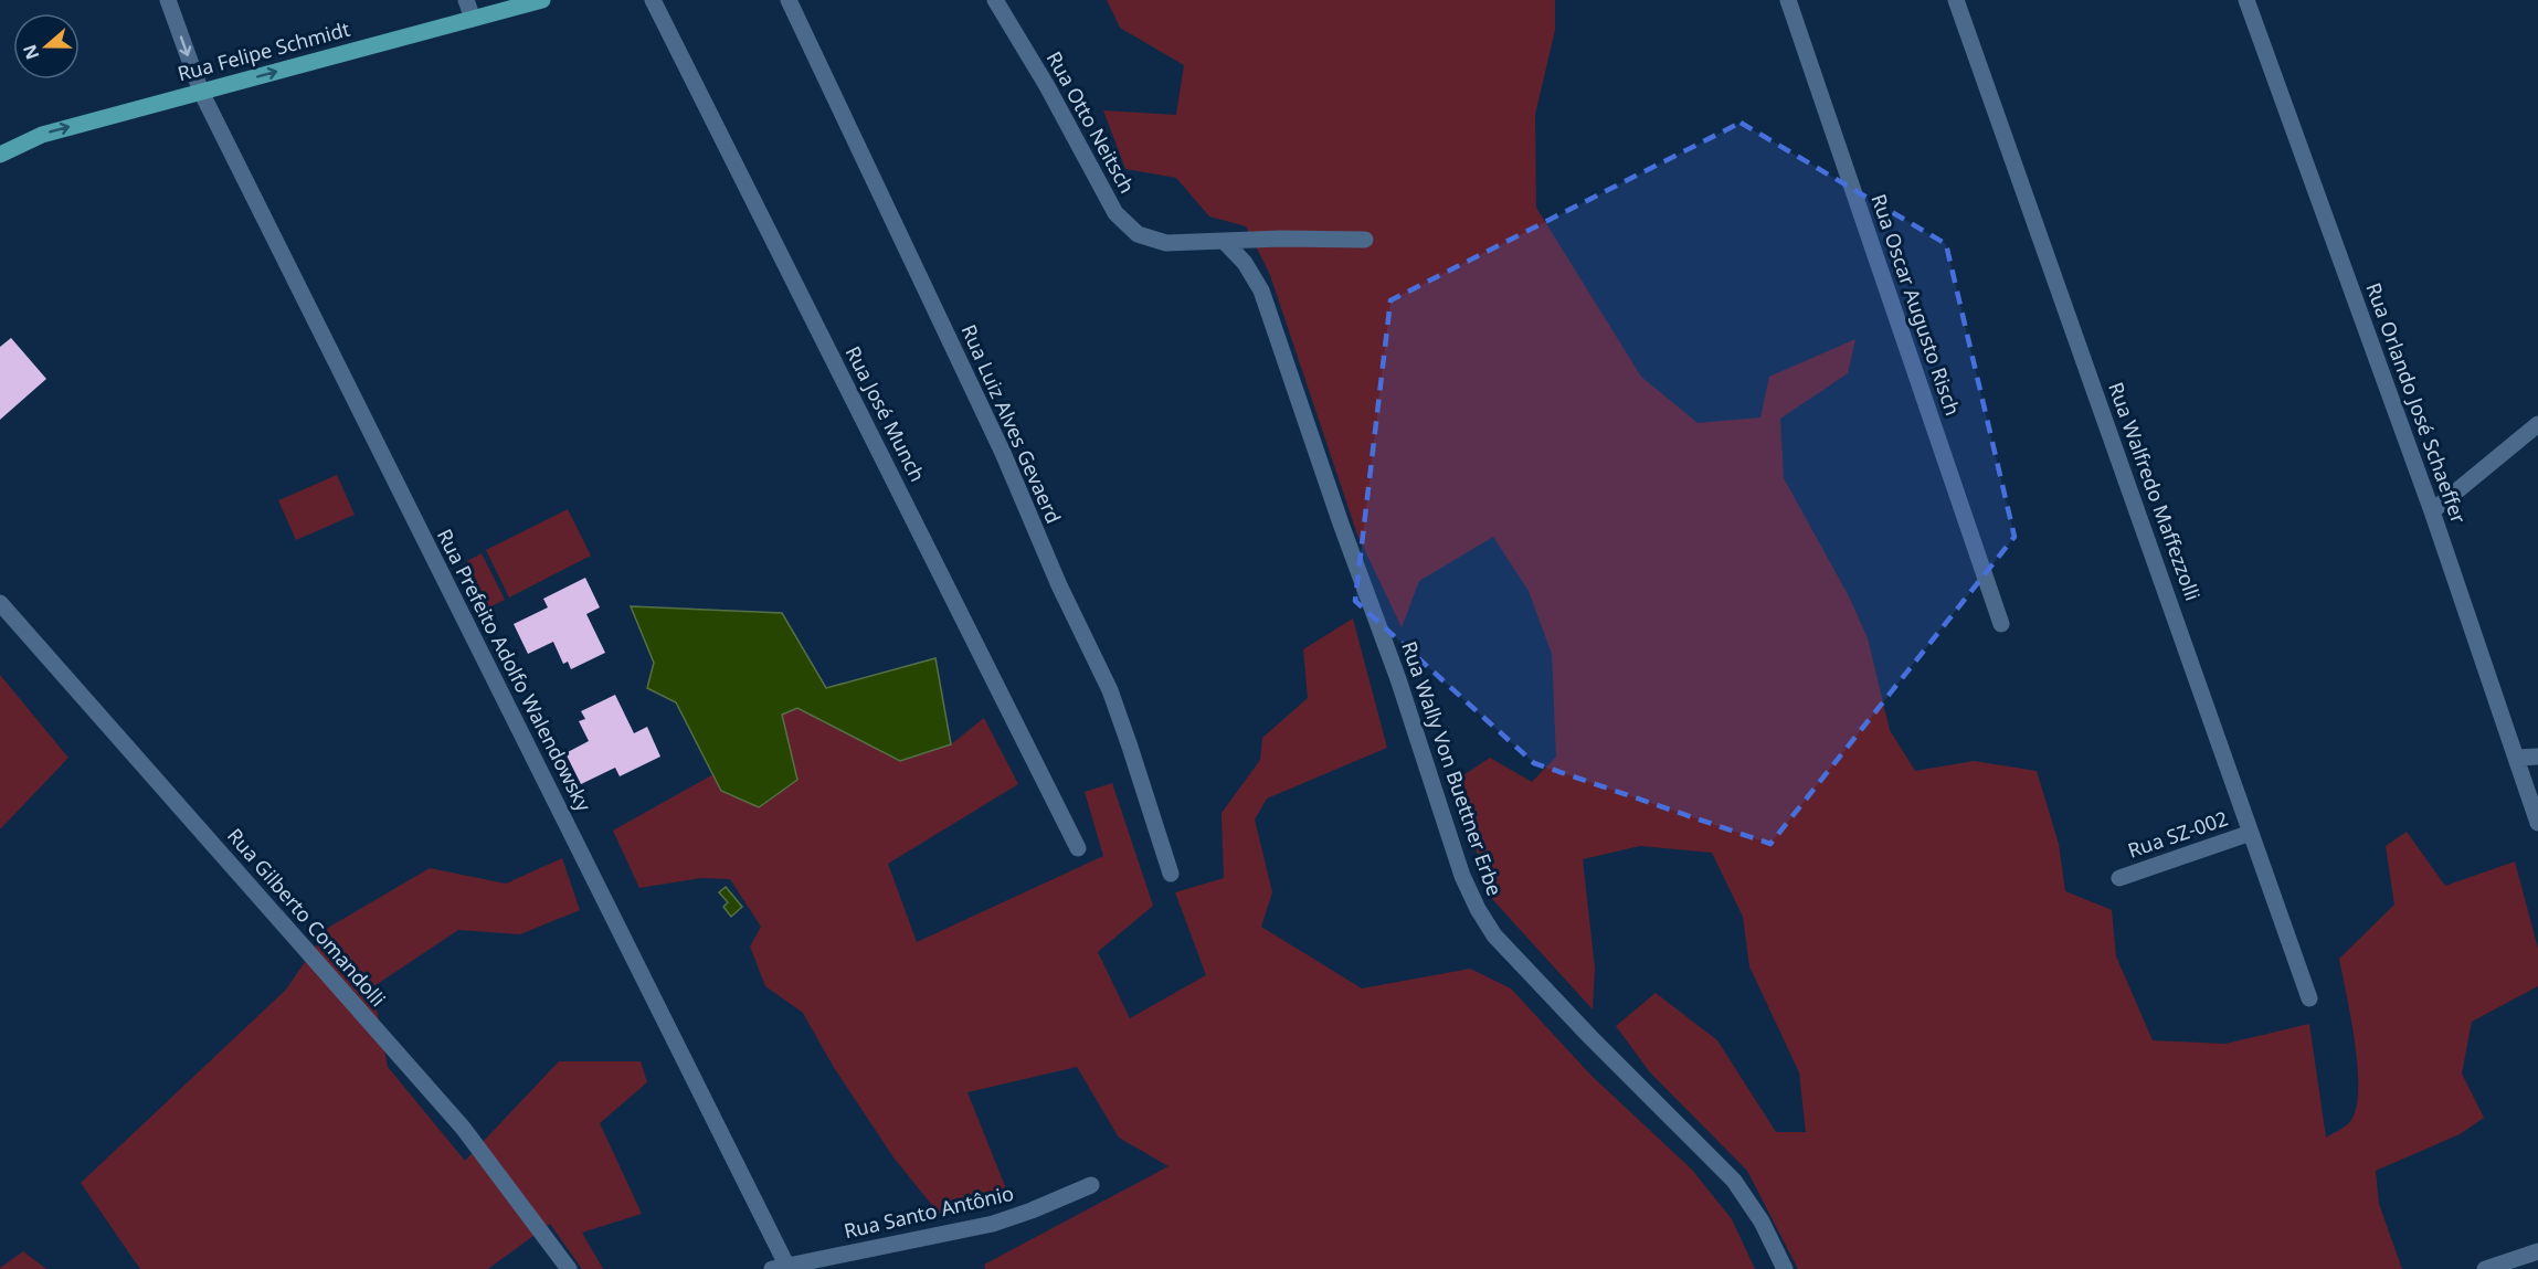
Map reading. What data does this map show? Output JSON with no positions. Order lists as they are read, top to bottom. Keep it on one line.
{"streets":{"main road":["Rua Felipe Schmidt"],"street":["Rua Otto Neitsch","Rua Oscar Augusto Risch","Rua Orlando José Schaeffer","Rua José Munch","Rua Luiz Alves Gevaerd","Rua Walfredo Maffezzolli","Rua Prefeito Adolfo Walendowsky","Rua Wally Von Buettner Erbe","Rua SZ-002","Rua Gilberto Comandolli","Rua Santo Antônio"]},"crossings":[["Rua Felipe Schmidt","Rua Prefeito Adolfo Walendowsky"],["Rua Otto Neitsch","Rua Wally Von Buettner Erbe"],["Rua Walfredo Maffezzolli","Rua SZ-002"],["Rua Prefeito Adolfo Walendowsky","Rua Santo Antônio"]],"one_way":["Rua Felipe Schmidt"],"north":"left"}
